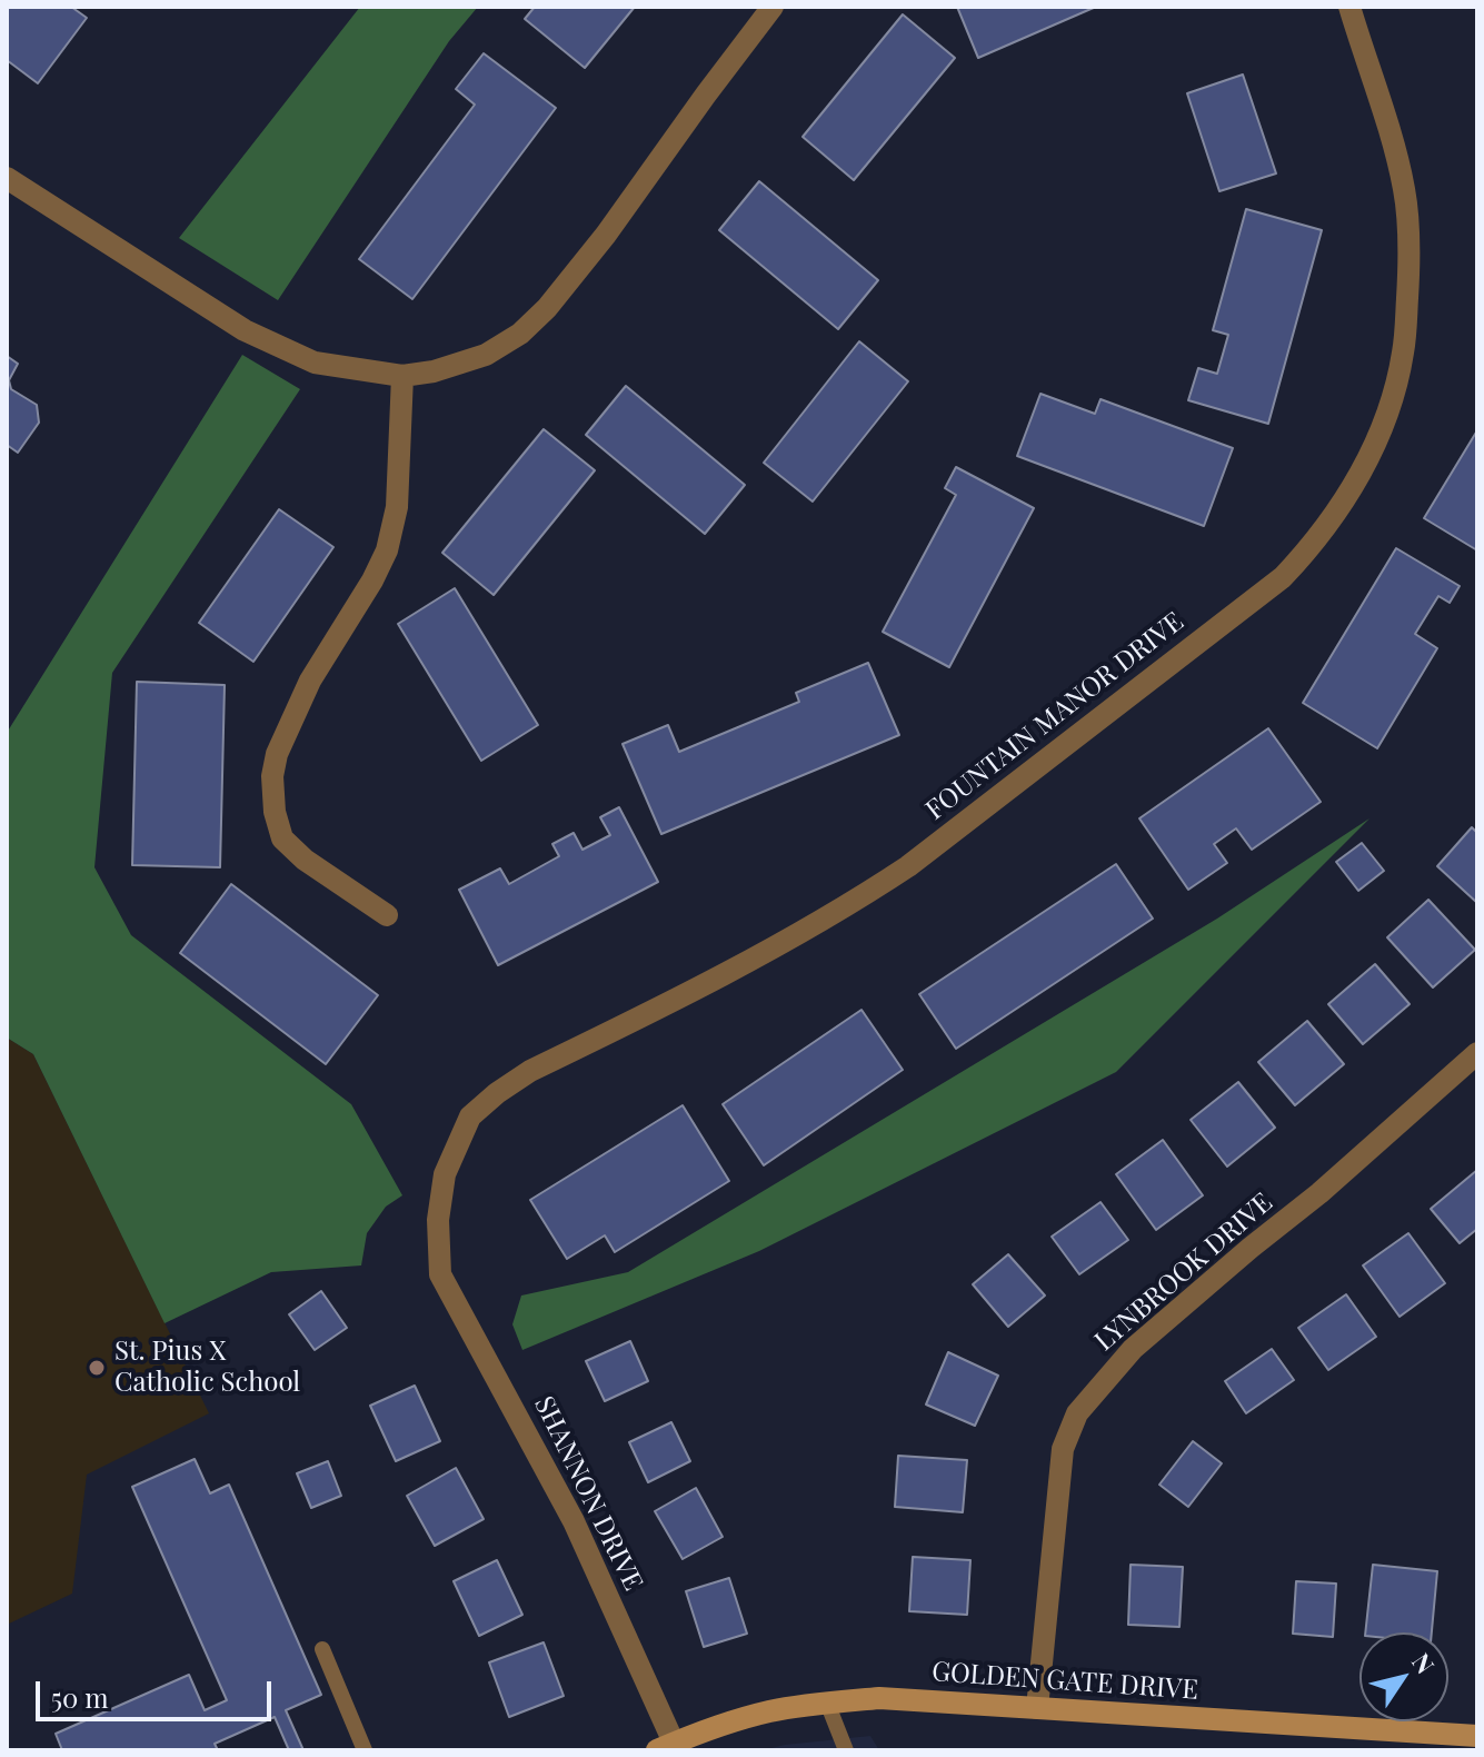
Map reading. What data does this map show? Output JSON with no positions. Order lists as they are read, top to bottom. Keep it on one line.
{"streets":{"street":["FOUNTAIN MANOR DRIVE","LYNBROOK DRIVE","SHANNON DRIVE","GOLDEN GATE DRIVE"]},"crossings":[["FOUNTAIN MANOR DRIVE","SHANNON DRIVE"],["LYNBROOK DRIVE","GOLDEN GATE DRIVE"],["SHANNON DRIVE","GOLDEN GATE DRIVE"]],"places":["St. Pius X Catholic School"],"scale_bar":"50 m","north":"top right"}
